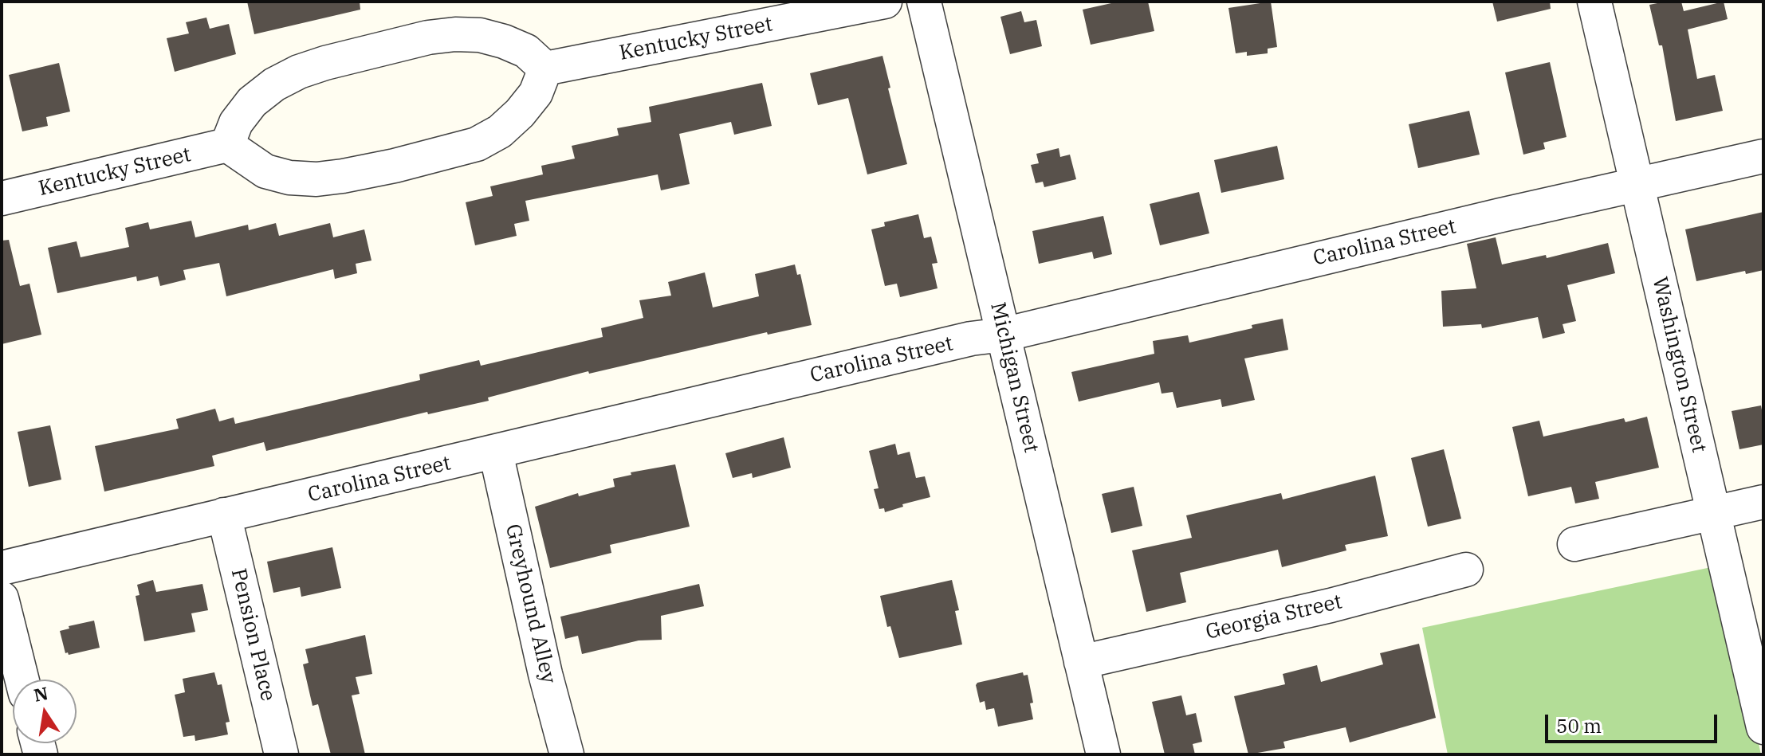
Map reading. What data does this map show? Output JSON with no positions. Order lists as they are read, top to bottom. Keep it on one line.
{"streets":{"street":["Kentucky Street","Carolina Street","Washington Street","Michigan Street","Greyhound Alley","Georgia Street","Pension Place"]},"crossings":[["Carolina Street","Washington Street"],["Carolina Street","Michigan Street"],["Carolina Street","Greyhound Alley"],["Carolina Street","Pension Place"],["Michigan Street","Georgia Street"]],"scale_bar":"50 m","north":"top"}
